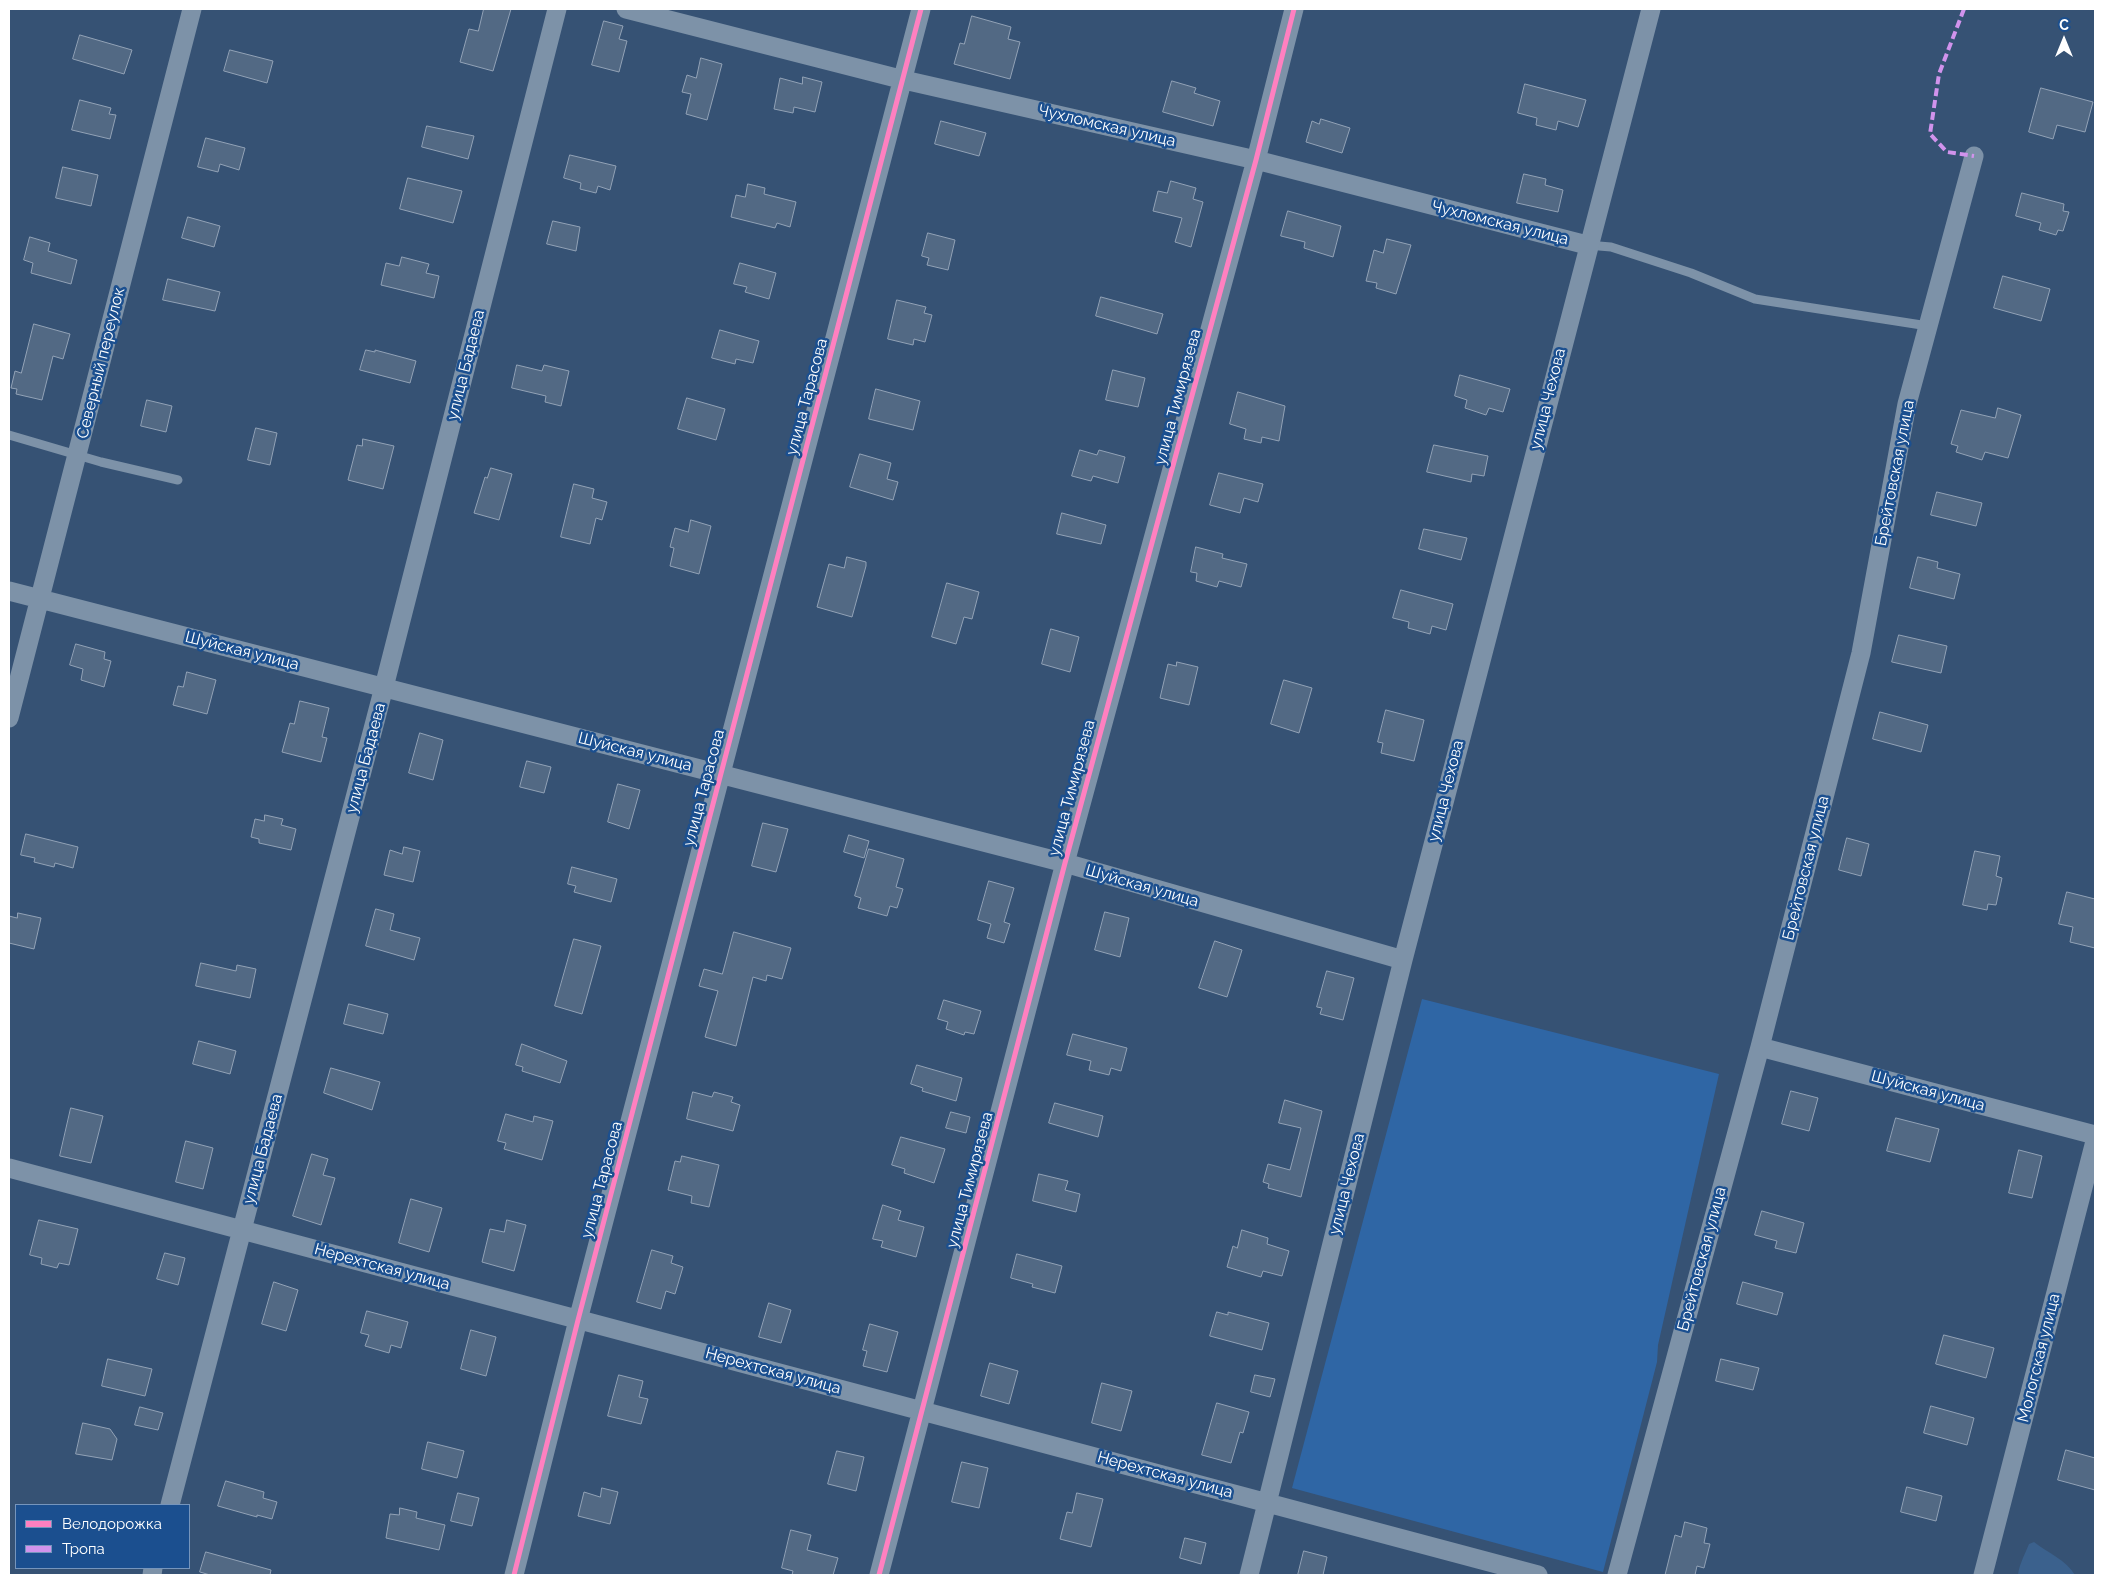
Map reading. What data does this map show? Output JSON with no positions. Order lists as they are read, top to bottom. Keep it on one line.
{"streets":{"street":["Чухломская улица","Северный переулок","улица Бадаева","улица Тарасова","улица Тимирязева","улица Чехова","Брейтовская улица","Шуйская улица","Нерехтская улица","Мологская улица"]},"crossings":[["Чухломская улица","улица Тарасова"],["Чухломская улица","улица Тимирязева"],["Чухломская улица","улица Чехова"],["Северный переулок","Шуйская улица"],["улица Бадаева","Шуйская улица"],["улица Бадаева","Нерехтская улица"],["улица Тарасова","Шуйская улица"],["улица Тарасова","Нерехтская улица"],["улица Тимирязева","Шуйская улица"],["улица Тимирязева","Нерехтская улица"],["улица Чехова","Шуйская улица"],["улица Чехова","Нерехтская улица"],["Брейтовская улица","Шуйская улица"]],"legend":["Велодорожка","Тропа"],"north":"top"}
